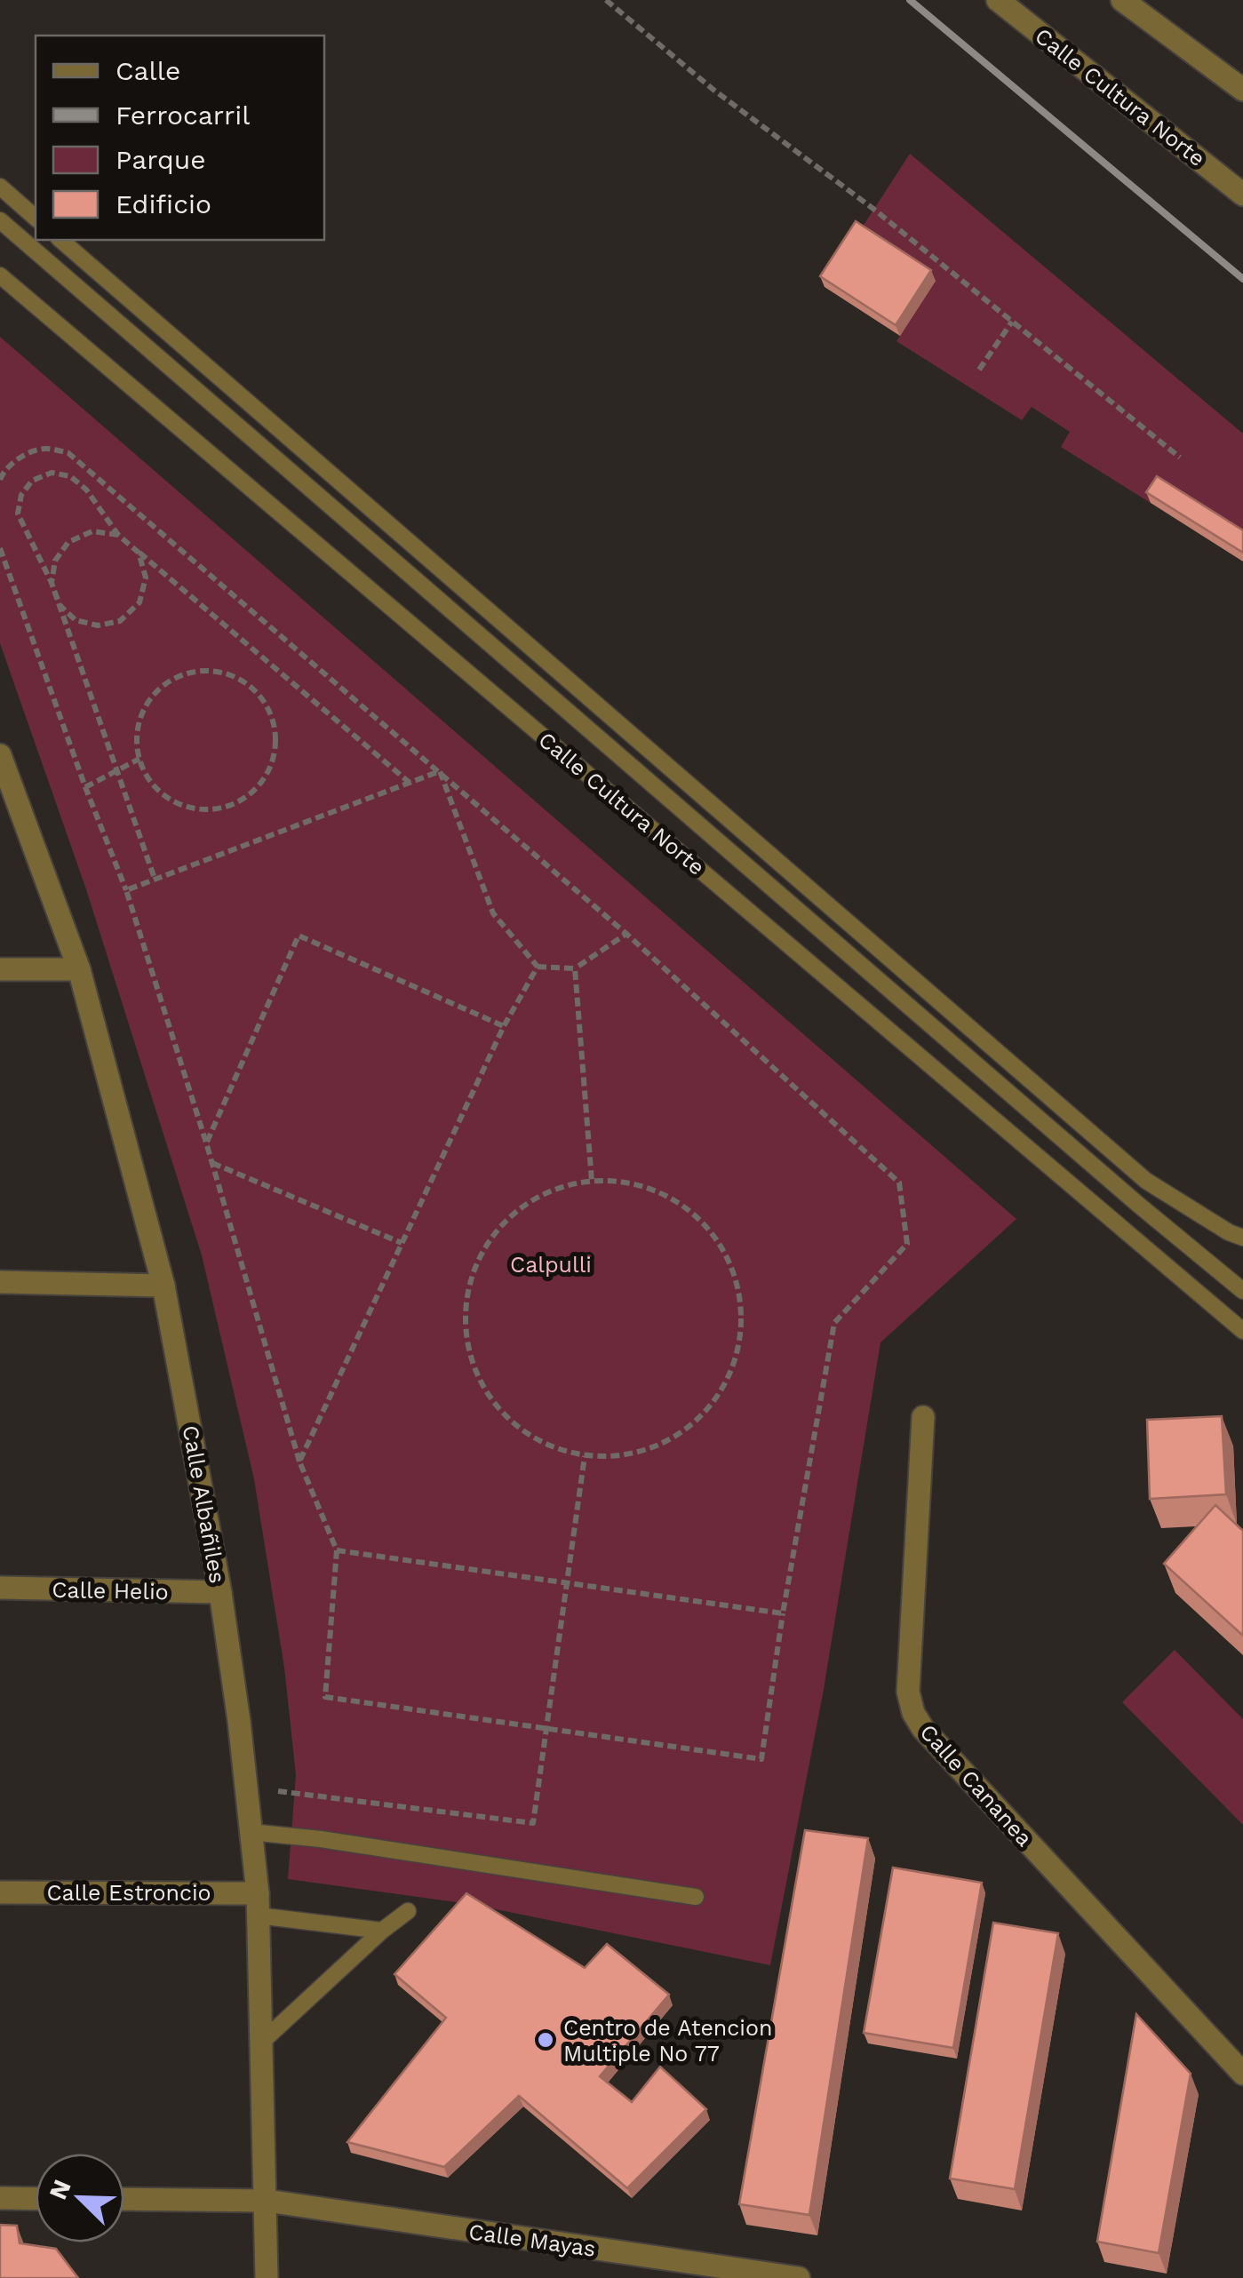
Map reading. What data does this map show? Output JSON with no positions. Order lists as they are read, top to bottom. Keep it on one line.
{"streets":{"street":["Calle Cultura Norte","Calle Albañiles","Calle Helio","Calle Cananea","Calle Estroncio","Calle Mayas"]},"crossings":[["Calle Albañiles","Calle Helio"],["Calle Albañiles","Calle Estroncio"],["Calle Albañiles","Calle Mayas"]],"parks":["Calpulli"],"places":["Centro de Atencion Multiple No 77"],"legend":["Calle","Ferrocarril","Parque","Edificio"],"north":"top left"}
